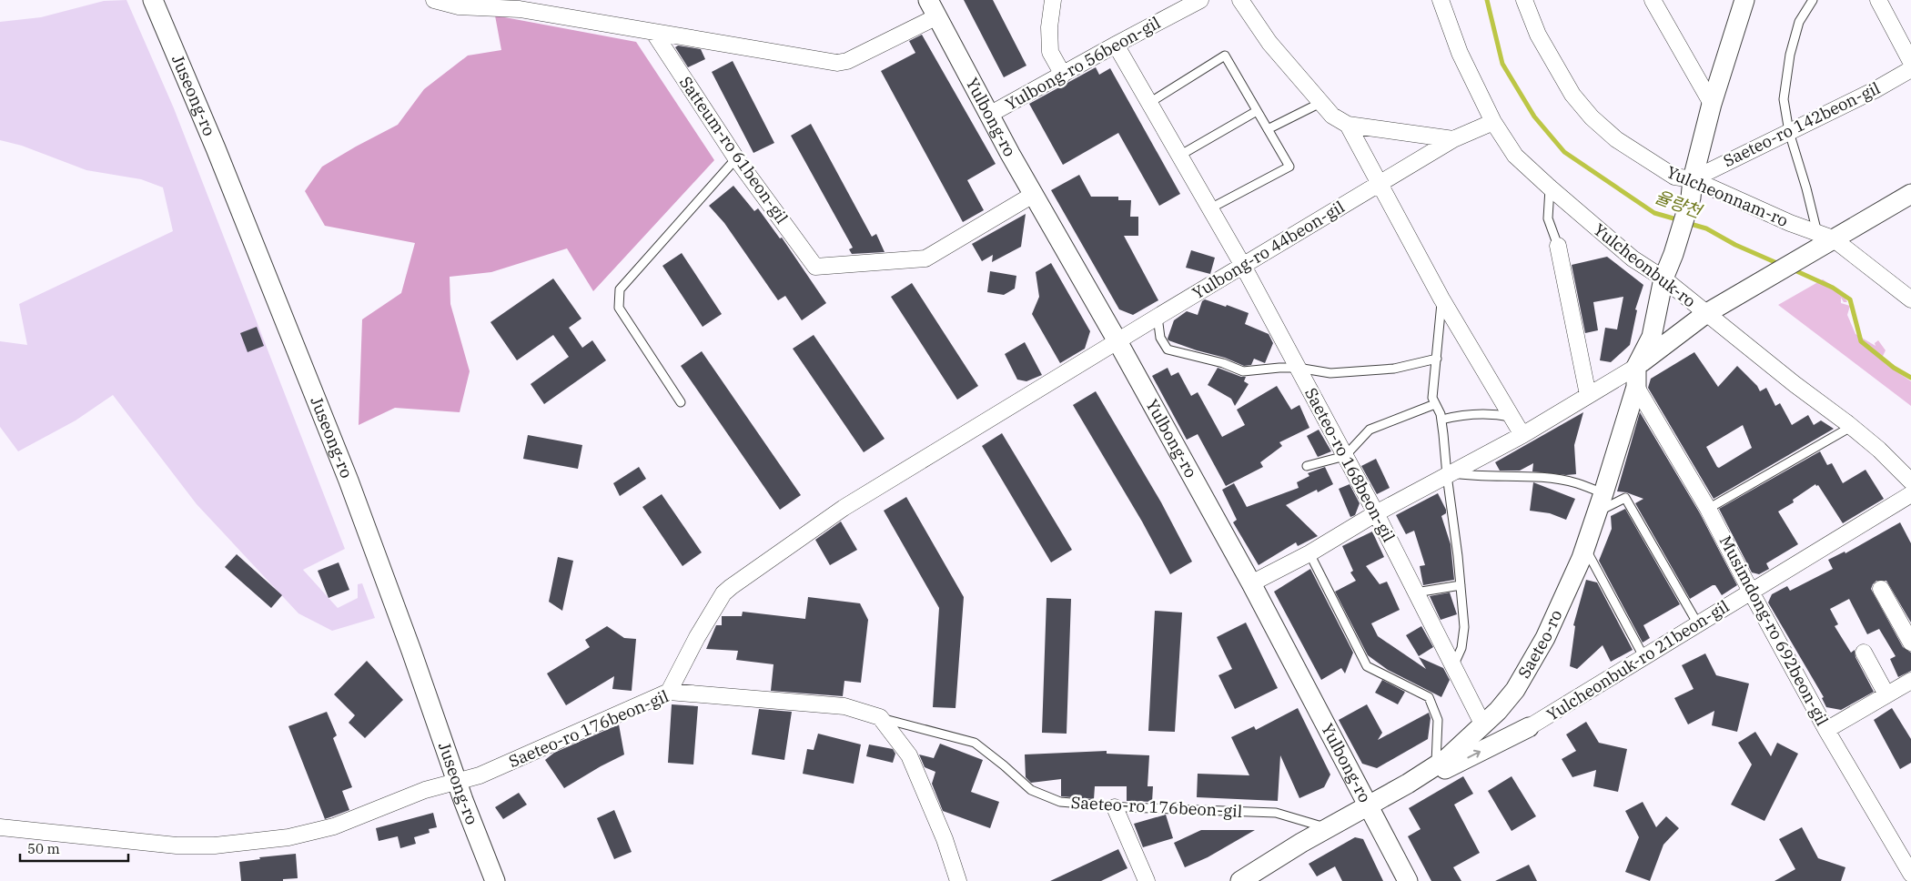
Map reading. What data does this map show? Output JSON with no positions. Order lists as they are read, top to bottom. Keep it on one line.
{"streets":{"street":["Yulbong-ro 56beon-gil","Juseong-ro","Yulbong-ro","Saeteo-ro 142beon-gil","Satteum-ro 61beon-gil","Yulcheonnam-ro","Yulbong-ro 44beon-gil","Yulcheonbuk-ro","Saeteo-ro 168beon-gil","Musimdong-ro 692beon-gil","Saeteo-ro","Yulcheonbuk-ro 21beon-gil","Saeteo-ro 176beon-gil"]},"crossings":[["Yulbong-ro 56beon-gil","Yulbong-ro"],["Yulbong-ro 56beon-gil","Saeteo-ro 168beon-gil"],["Juseong-ro","Saeteo-ro 176beon-gil"],["Yulbong-ro","Satteum-ro 61beon-gil"],["Yulbong-ro","Yulbong-ro 44beon-gil"],["Yulbong-ro","Saeteo-ro"],["Saeteo-ro 142beon-gil","Yulcheonnam-ro"],["Saeteo-ro 142beon-gil","Saeteo-ro"],["Yulcheonnam-ro","Saeteo-ro"],["Yulbong-ro 44beon-gil","Yulcheonbuk-ro"],["Yulbong-ro 44beon-gil","Saeteo-ro 168beon-gil"],["Yulbong-ro 44beon-gil","Saeteo-ro 176beon-gil"],["Yulcheonbuk-ro","Saeteo-ro"],["Saeteo-ro 168beon-gil","Saeteo-ro"],["Musimdong-ro 692beon-gil","Saeteo-ro"],["Musimdong-ro 692beon-gil","Yulcheonbuk-ro 21beon-gil"],["Saeteo-ro","Saeteo-ro 176beon-gil"]],"water":["율량천"],"scale_bar":"50 m"}
